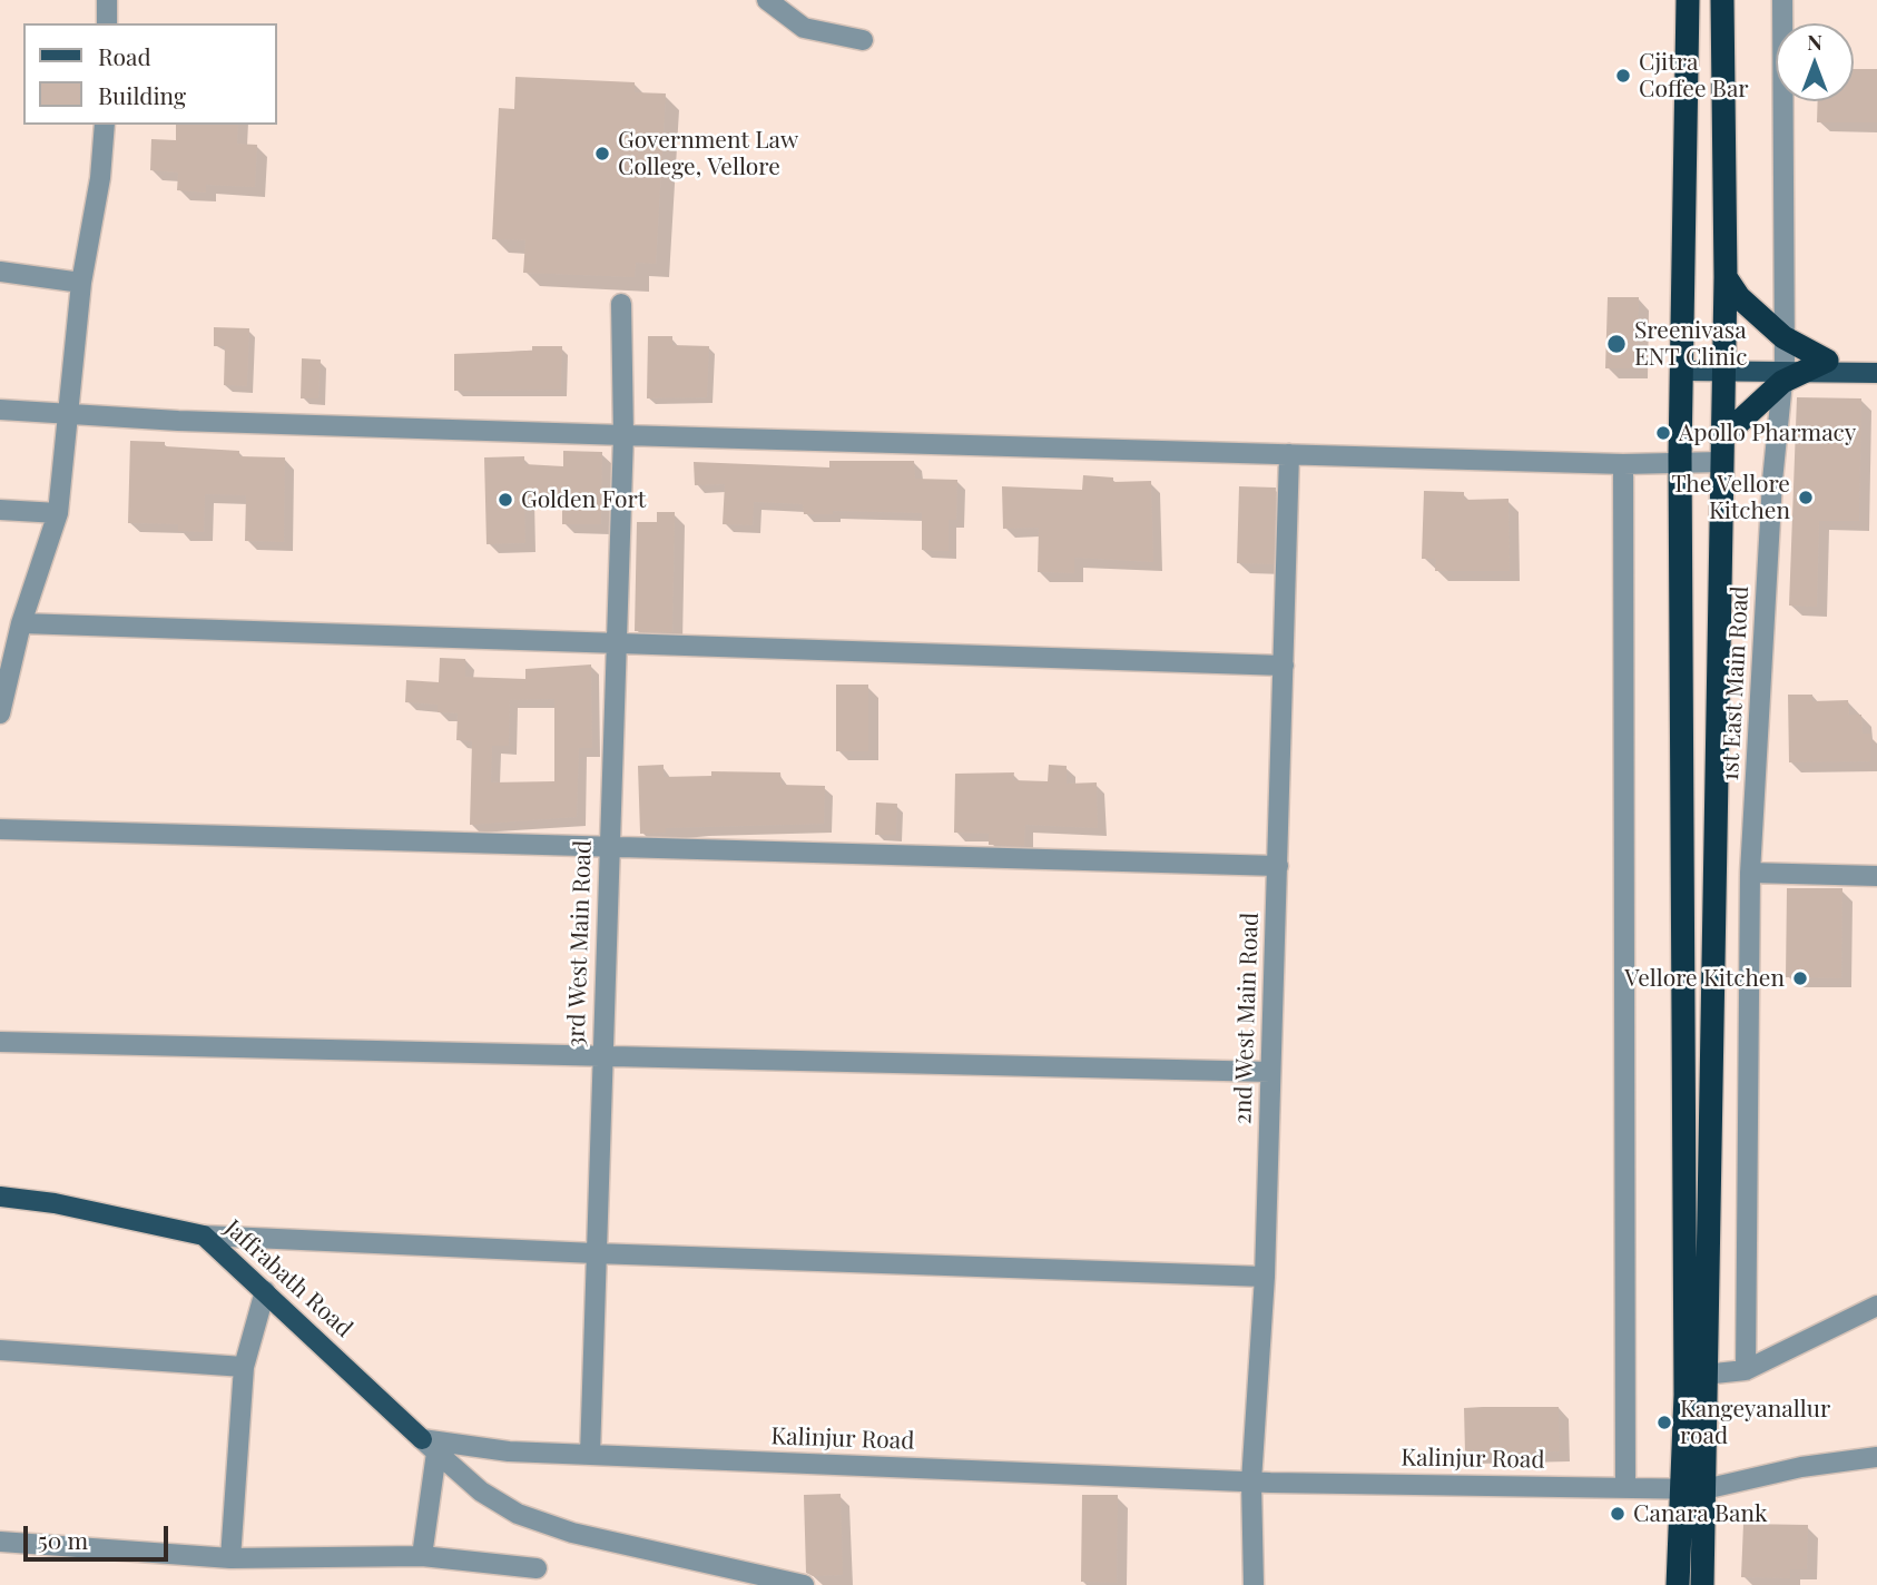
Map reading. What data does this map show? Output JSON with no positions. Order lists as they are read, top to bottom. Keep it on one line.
{"streets":{"main road":["Jaffrabath Road"],"street":["1st East Main Road","3rd West Main Road","2nd West Main Road","Kalinjur Road"]},"crossings":[["3rd West Main Road","Kalinjur Road"],["2nd West Main Road","Kalinjur Road"],["Jaffrabath Road","Kalinjur Road"]],"places":["Cjitra Coffee Bar","Government Law College, Vellore","Sreenivasa ENT Clinic","Apollo Pharmacy","The Vellore Kitchen","Golden Fort","Vellore Kitchen","Kangeyanallur road","Canara Bank"],"legend":["Road","Building"],"scale_bar":"50 m","north":"top"}
